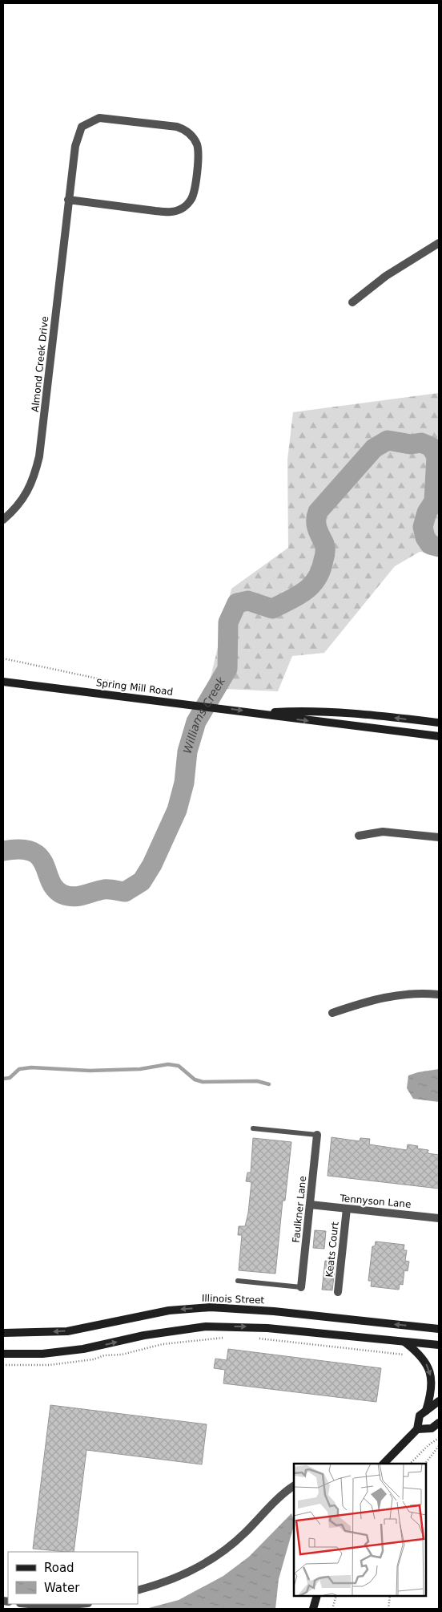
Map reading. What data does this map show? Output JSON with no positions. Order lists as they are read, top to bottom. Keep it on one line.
{"streets":{"street":["Almond Creek Drive","Spring Mill Road","Tennyson Lane","Faulkner Lane","Keats Court","Illinois Street"]},"crossings":[["Tennyson Lane","Faulkner Lane"],["Tennyson Lane","Keats Court"]],"water":["Williams Creek"],"legend":["Road","Water"]}
